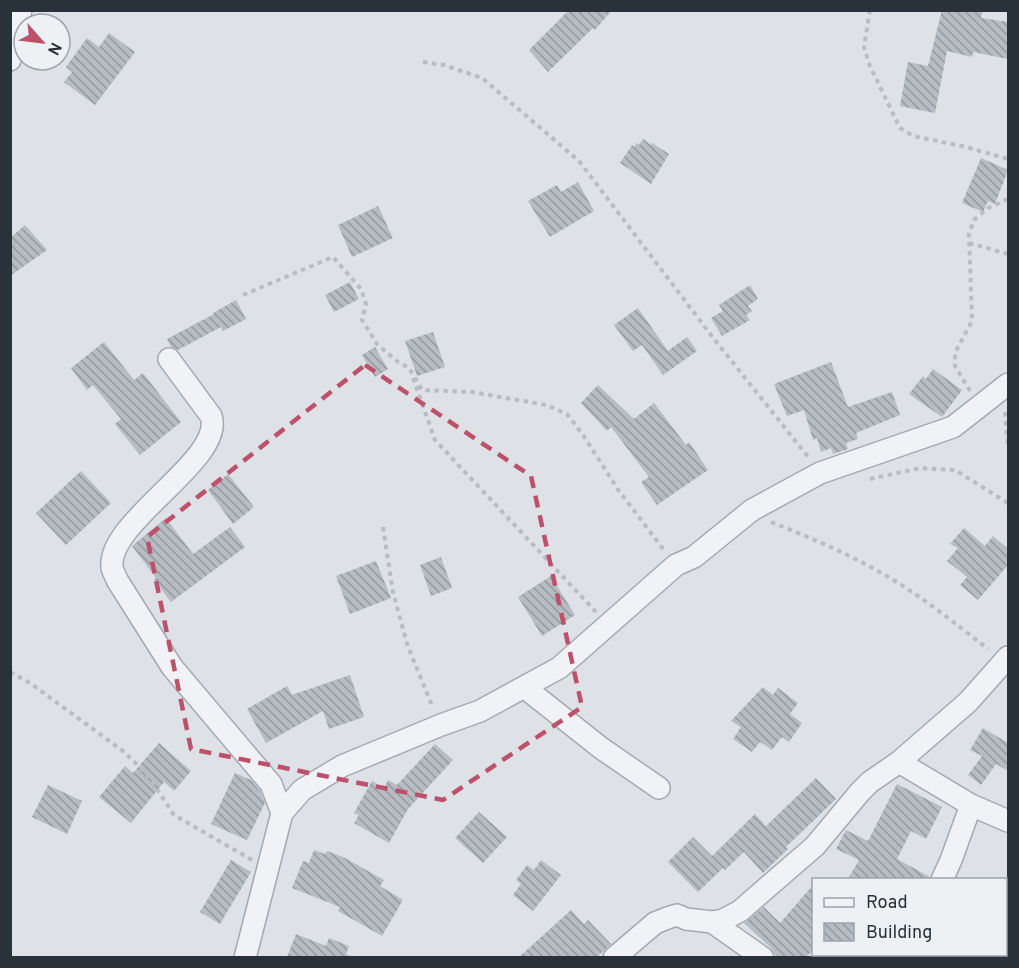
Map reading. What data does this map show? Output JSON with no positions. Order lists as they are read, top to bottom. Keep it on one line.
{"legend":["Road","Building"],"north":"bottom right"}
